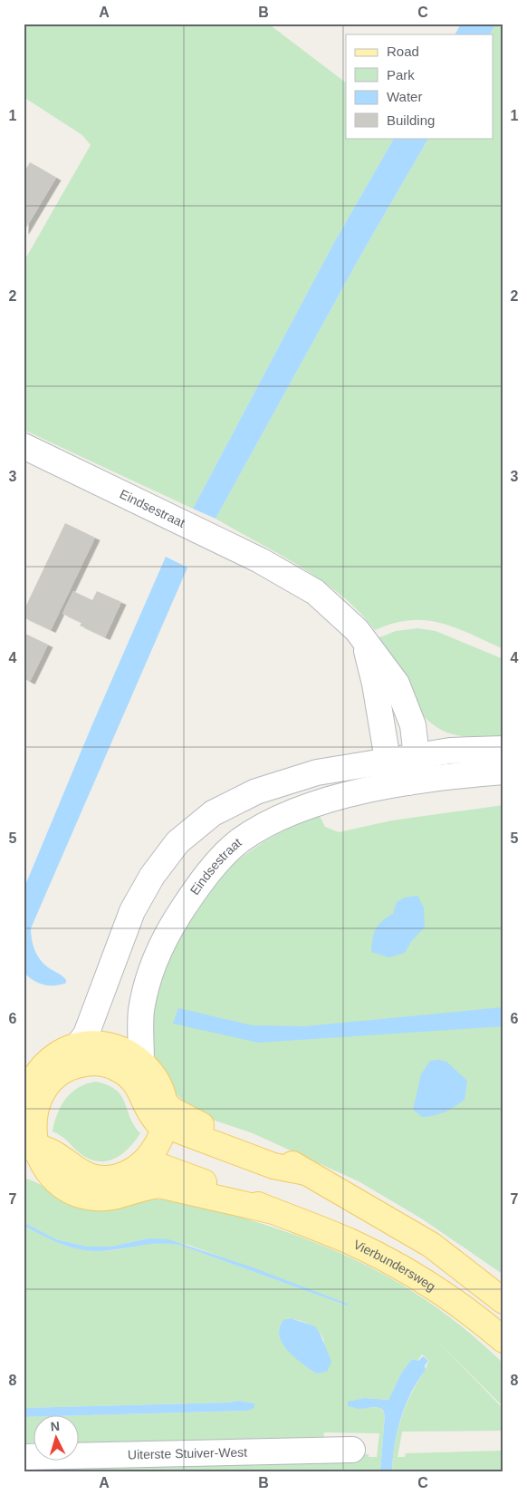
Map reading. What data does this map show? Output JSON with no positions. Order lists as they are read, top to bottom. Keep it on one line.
{"streets":{"main road":["Vierbundersweg"],"street":["Eindsestraat","Uiterste Stuiver-West"]},"legend":["Road","Park","Water","Building"],"north":"top","grid":{"columns":["A","B","C"],"rows":["1","2","3","4","5","6","7","8"]}}
